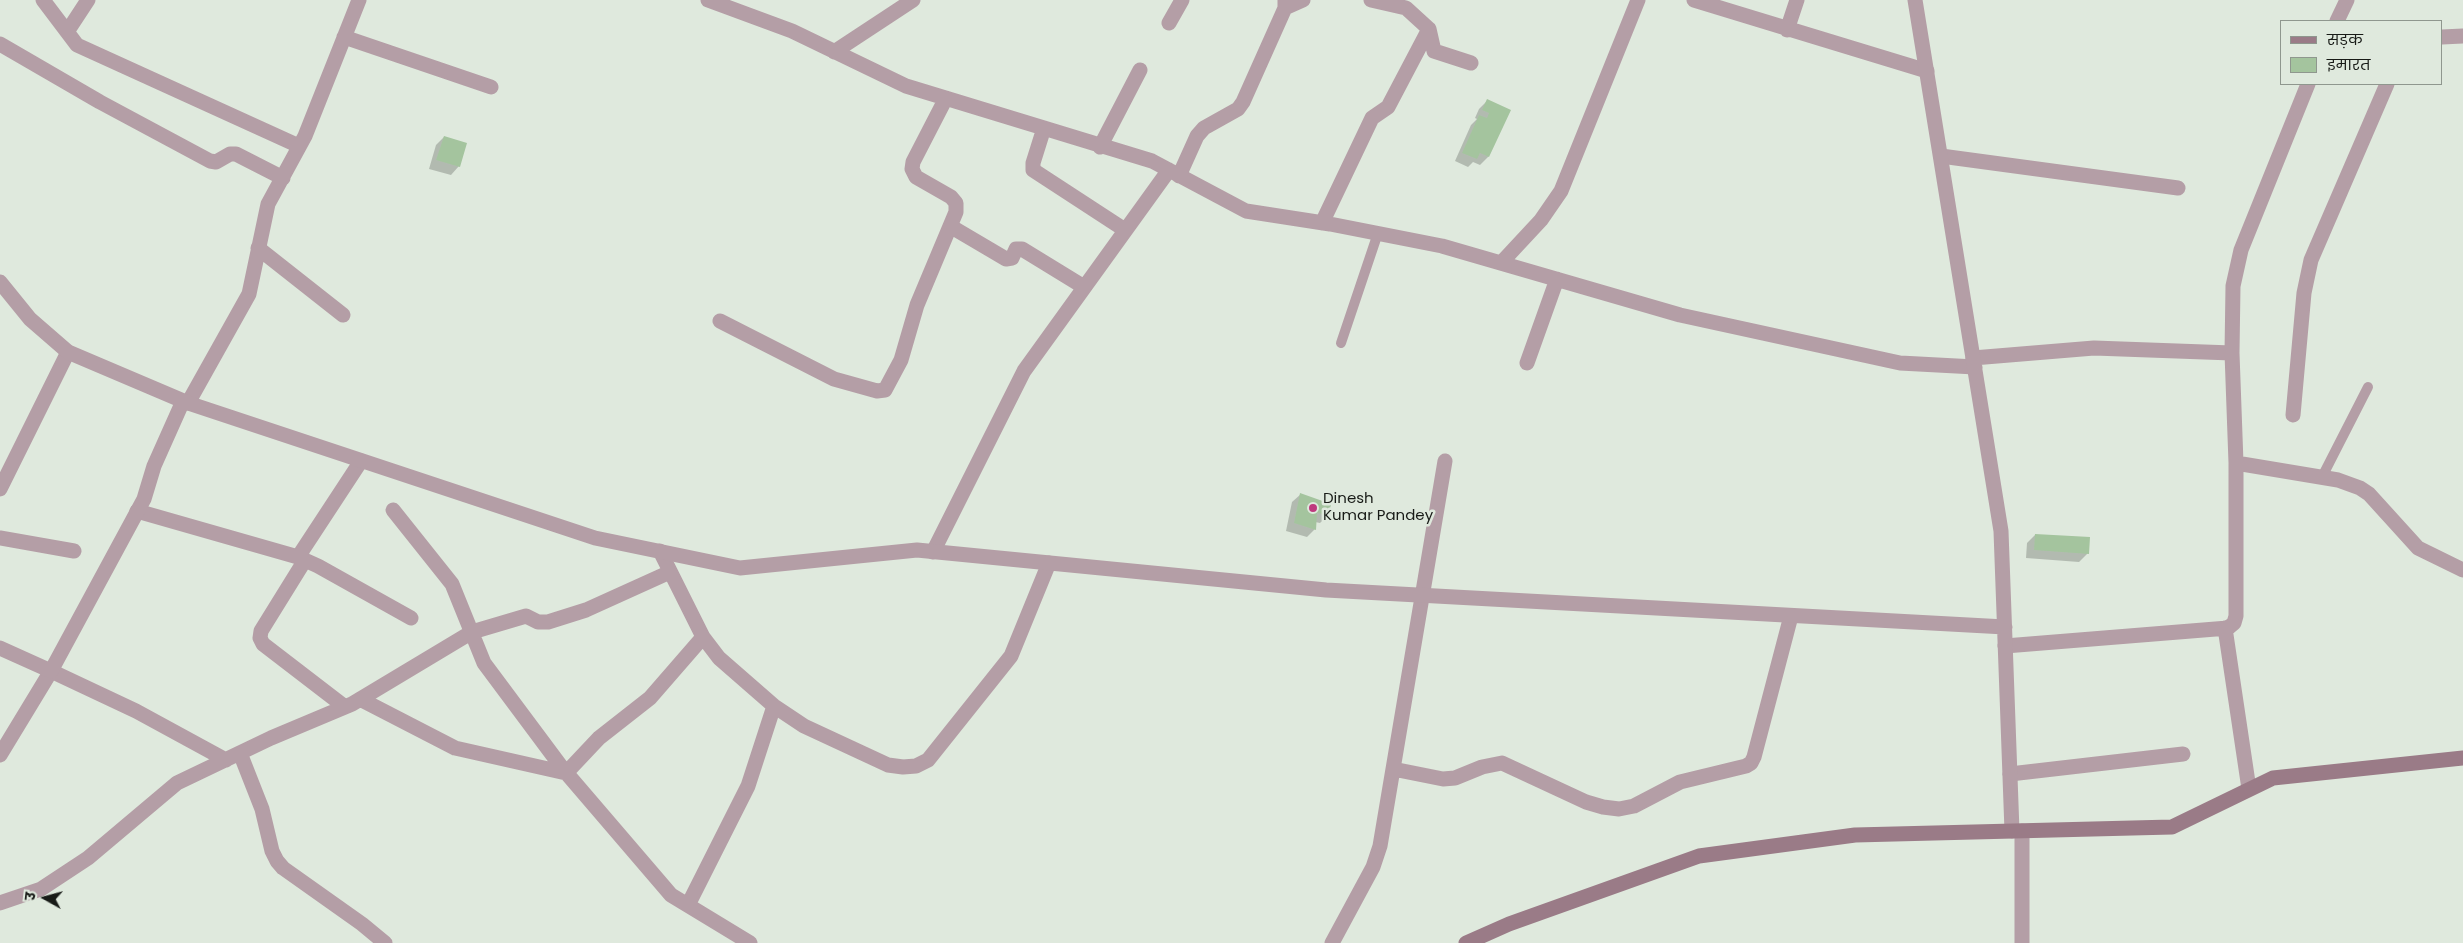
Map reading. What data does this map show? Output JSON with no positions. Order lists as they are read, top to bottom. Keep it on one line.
{"places":["Dinesh Kumar Pandey"],"legend":["सड़क","इमारत"],"north":"left"}
